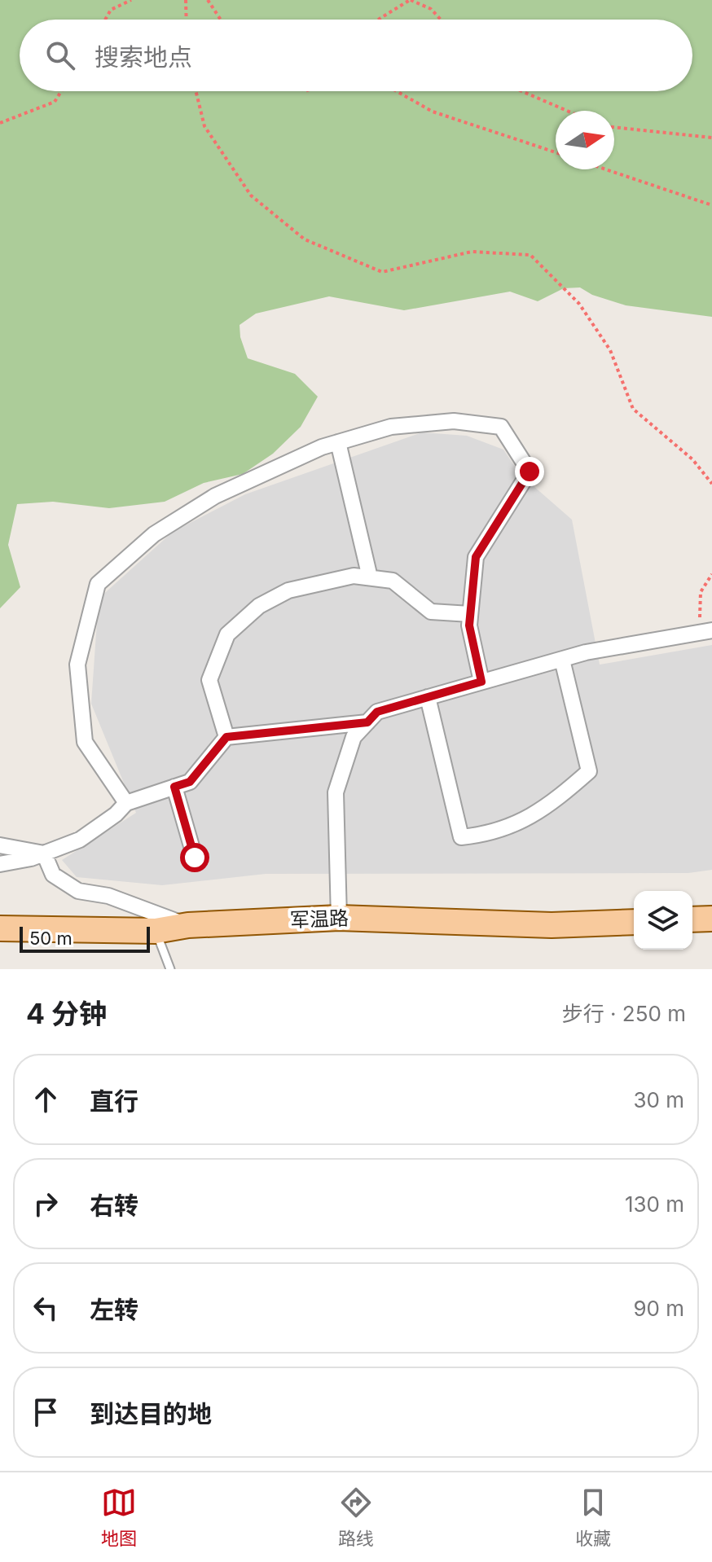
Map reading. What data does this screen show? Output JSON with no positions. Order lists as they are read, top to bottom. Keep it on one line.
{"streets":{"main road":["军温路"]},"scale_bar":"50 m","north":"right","page":{"search":"搜索地点","scale":"50 m","heading":["4 分钟","步行 · 250 m"],"list":[["直行","30 m"],["右转","130 m"],["左转","90 m"],"到达目的地"],"nav":["地图","路线","收藏"]}}
